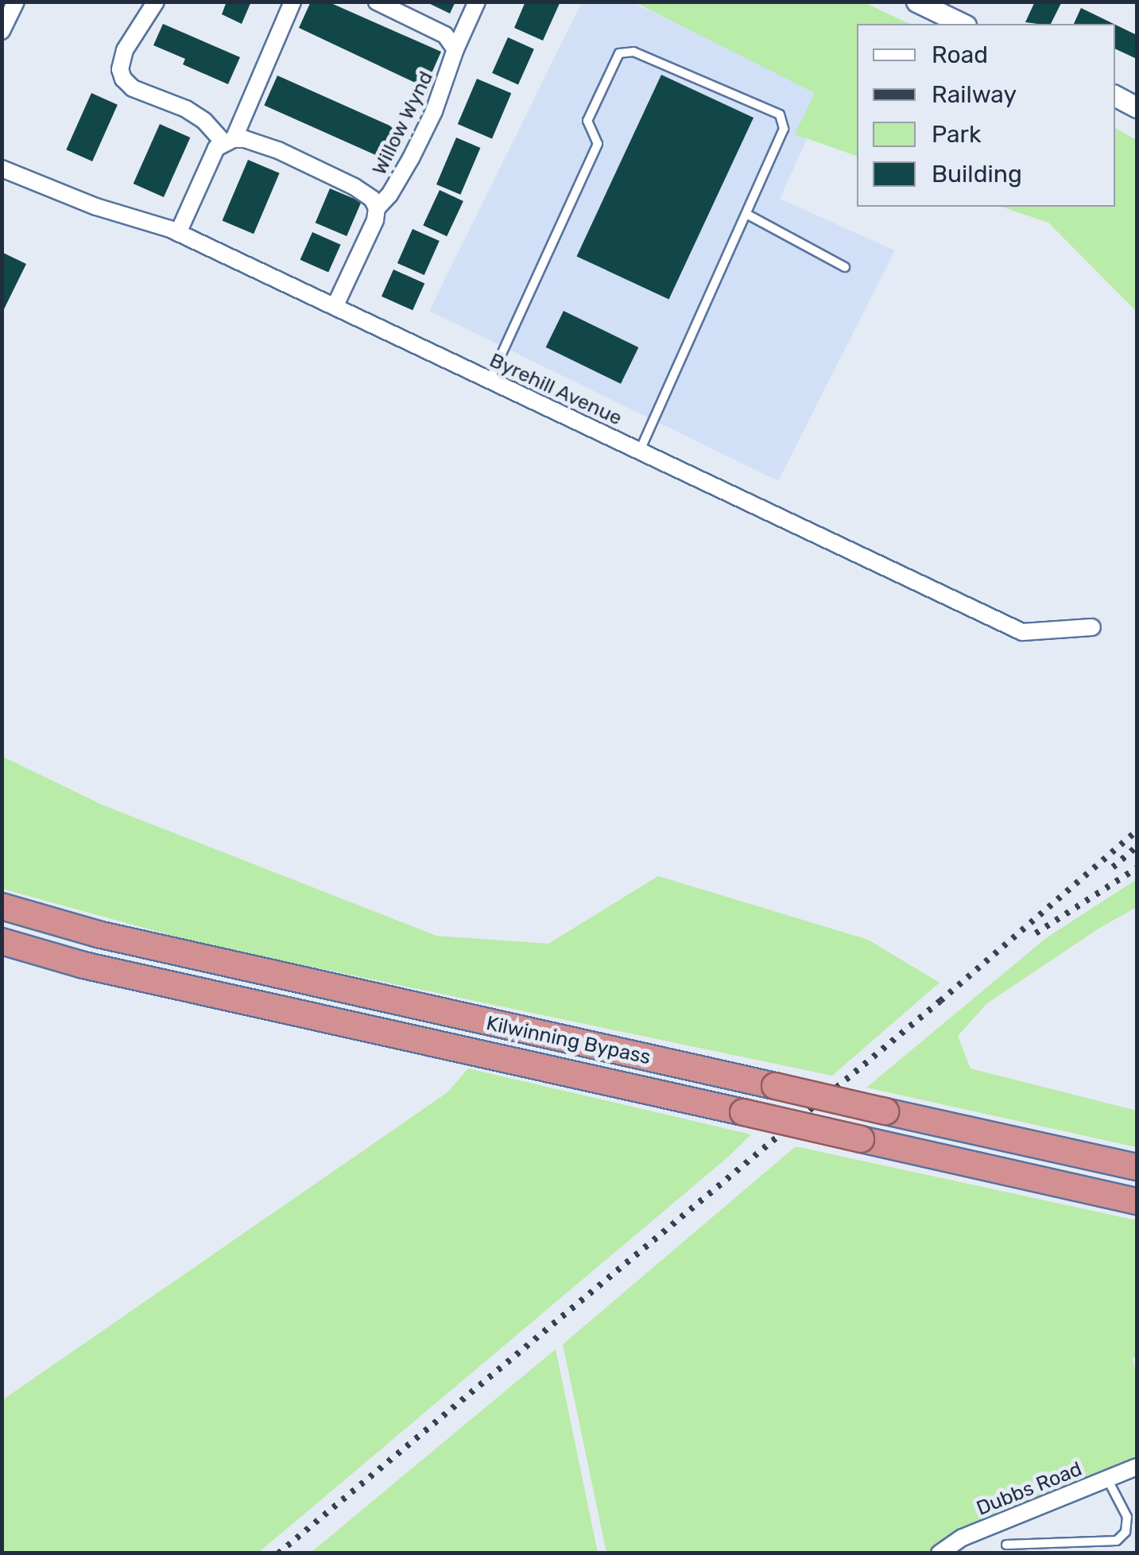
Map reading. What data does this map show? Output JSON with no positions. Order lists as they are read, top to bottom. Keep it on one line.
{"streets":{"highway":["Kilwinning Bypass"],"street":["Willow Wynd","Byrehill Avenue","Dubbs Road"]},"crossings":[["Willow Wynd","Byrehill Avenue"]],"legend":["Road","Railway","Park","Building"]}
